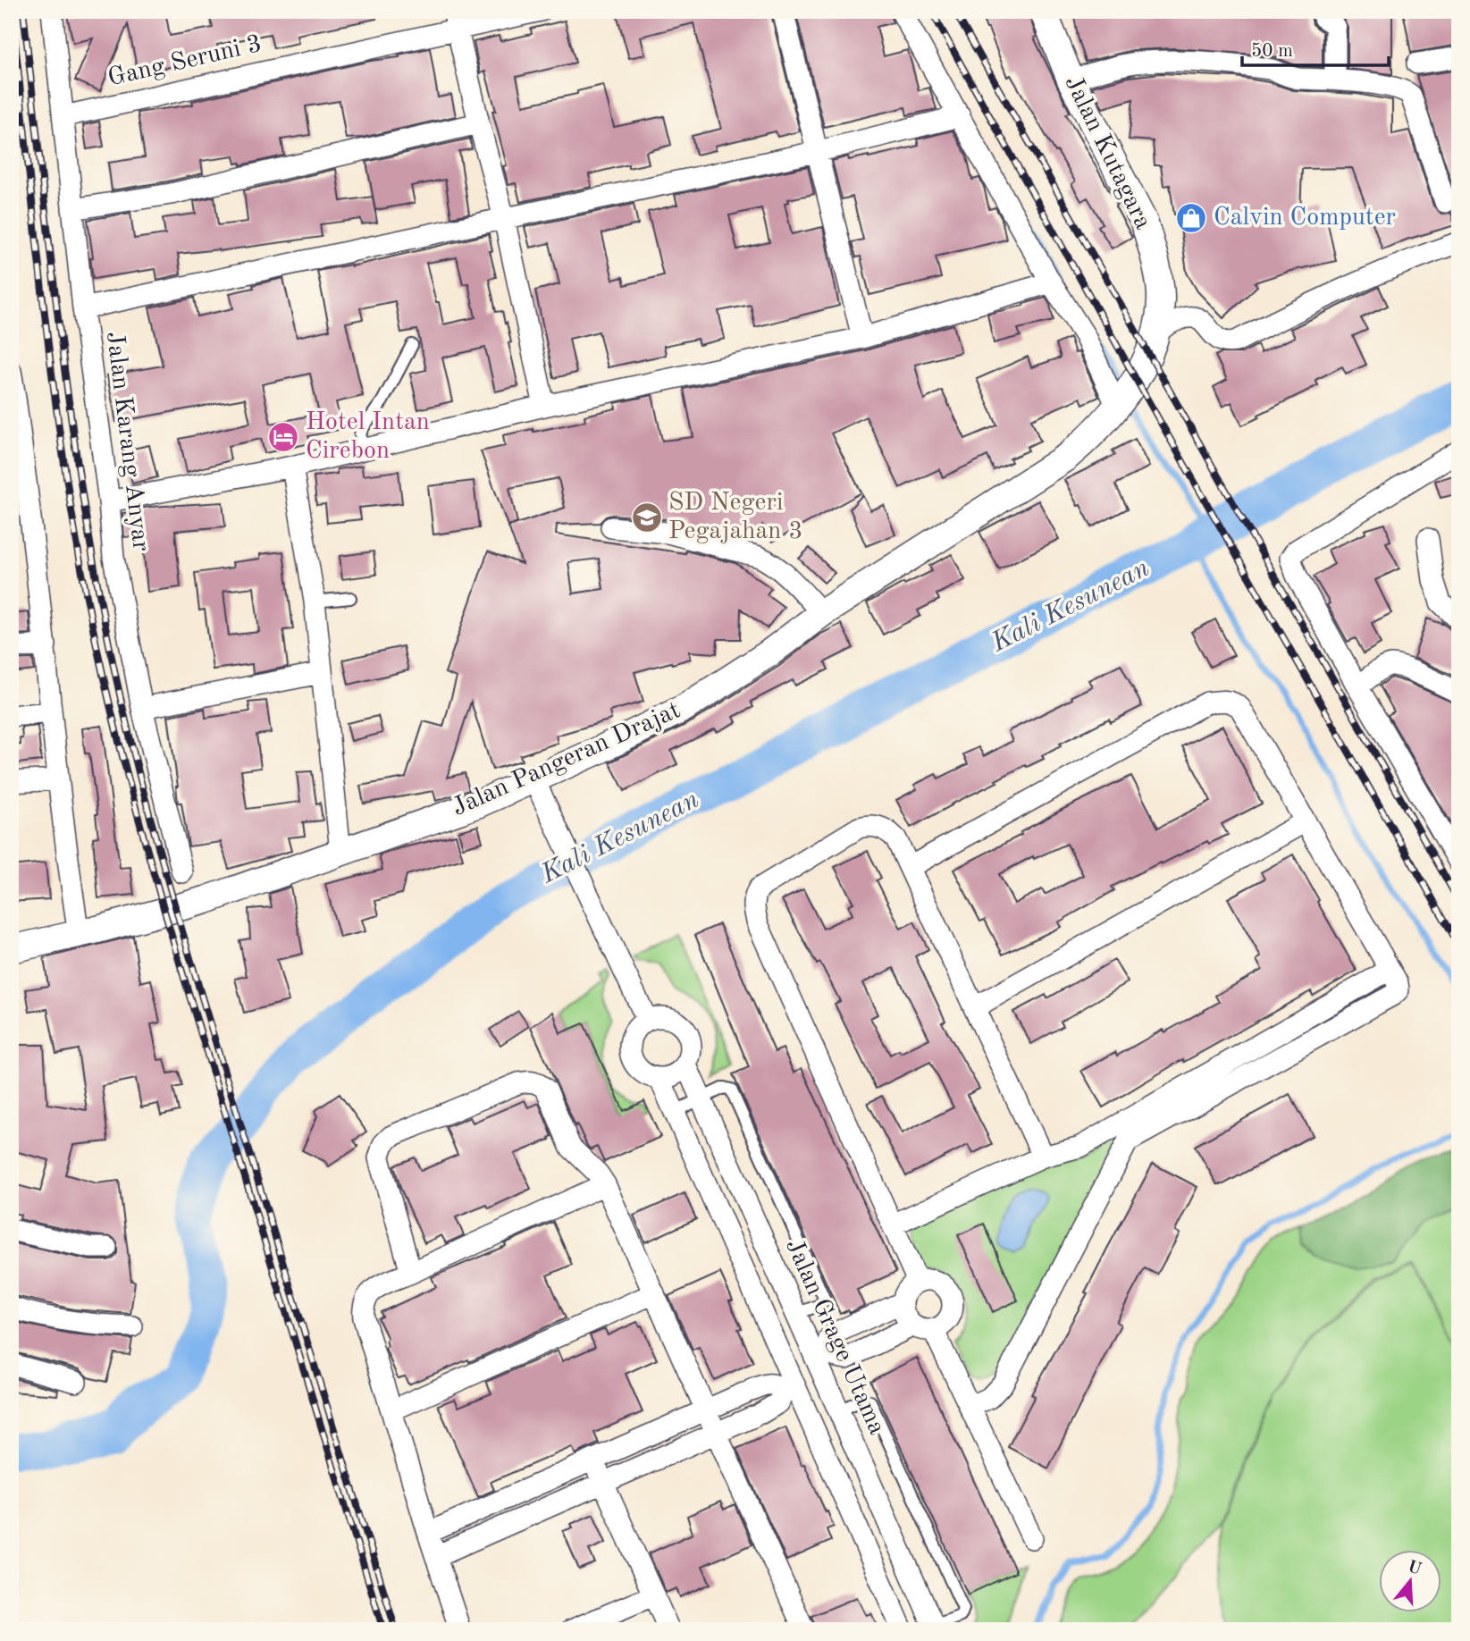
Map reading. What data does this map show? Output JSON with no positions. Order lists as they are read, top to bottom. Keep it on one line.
{"streets":{"street":["Gang Seruni 3","Jalan Kutagara","Jalan Karang Anyar","Jalan Pangeran Drajat","Jalan Grage Utama"]},"crossings":[["Gang Seruni 3","Jalan Karang Anyar"],["Jalan Kutagara","Jalan Pangeran Drajat"]],"water":["Kali Kesunean"],"places":{"shop":["Calvin Computer"],"hotel":["Hotel Intan Cirebon"],"school or university":["SD Negeri Pegajahan 3"]},"scale_bar":"50 m","north":"top"}
